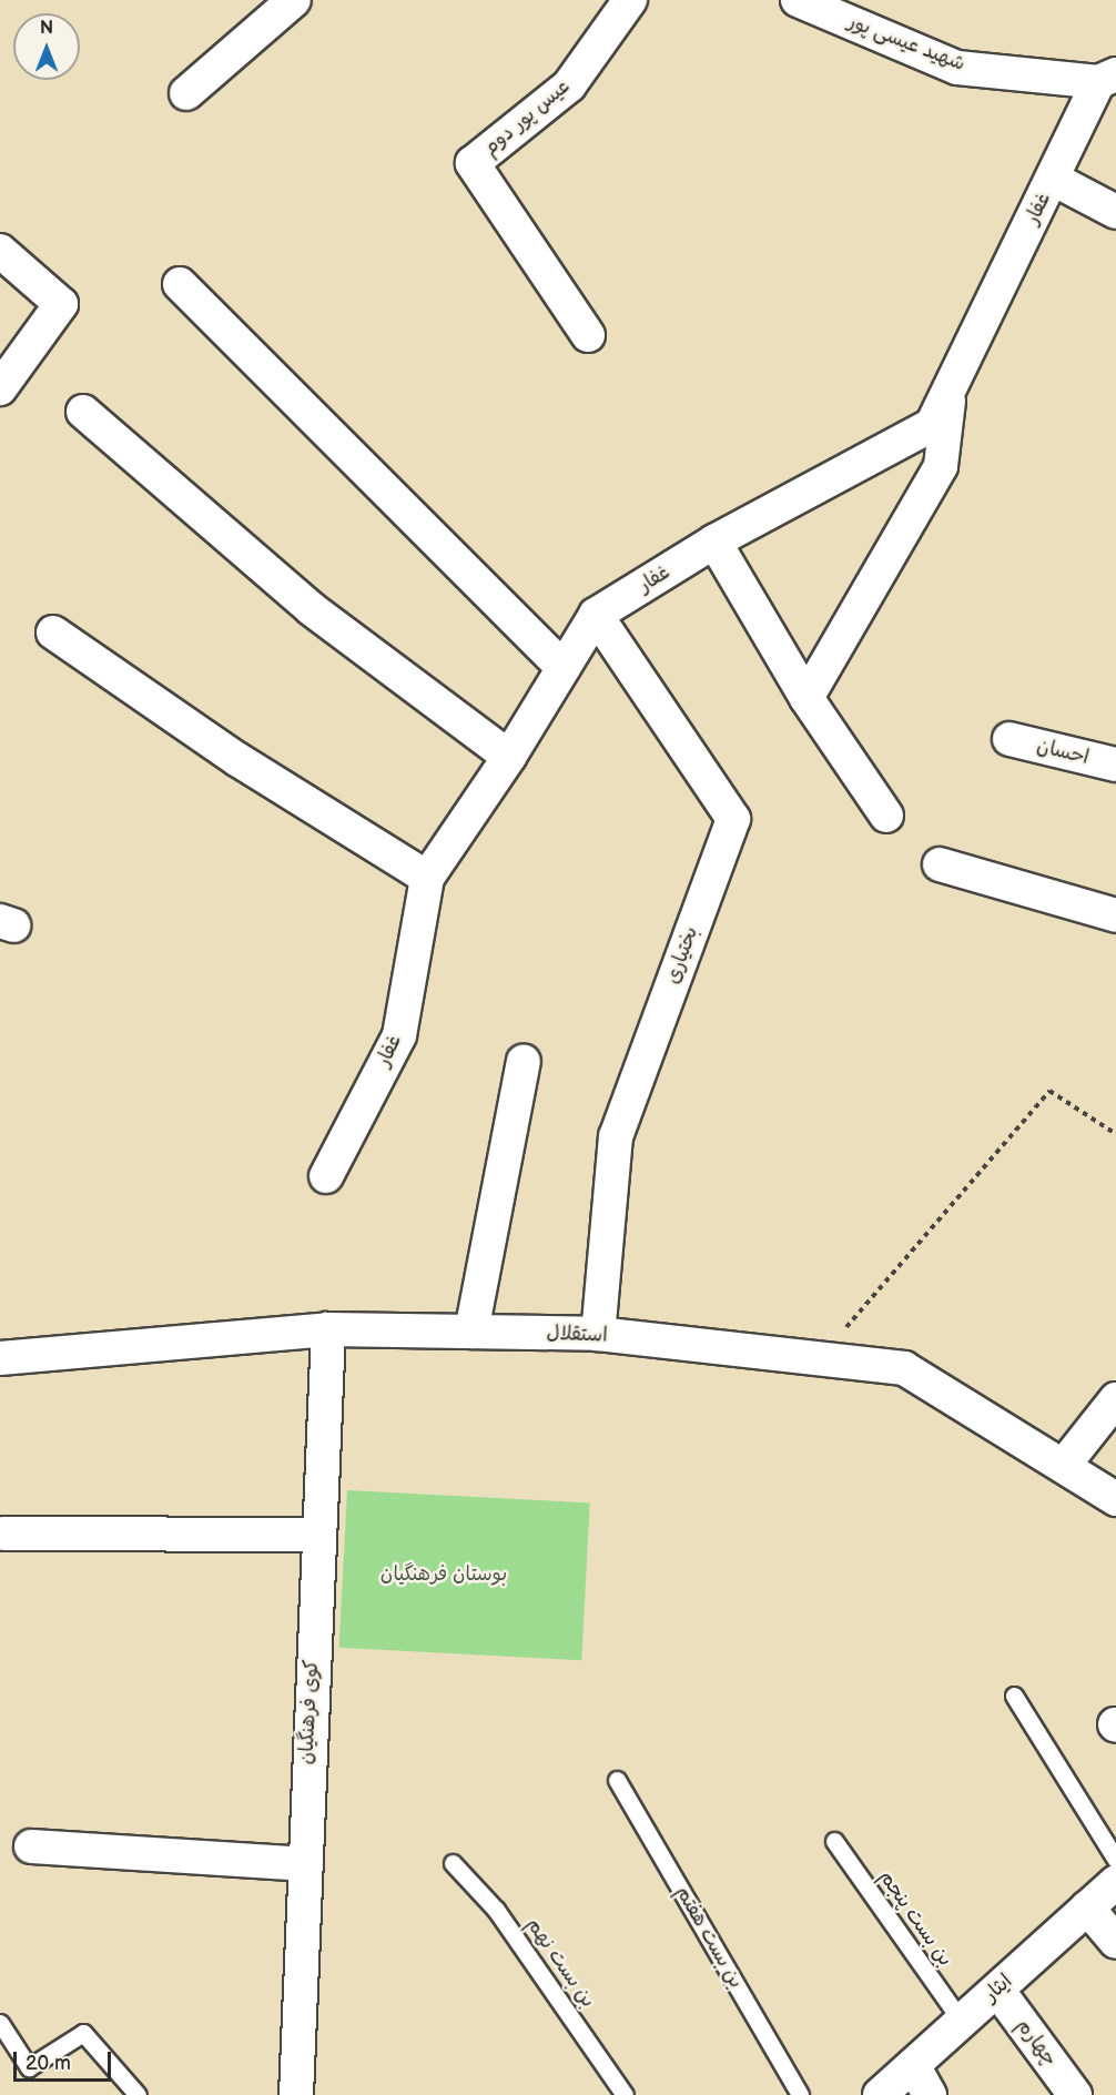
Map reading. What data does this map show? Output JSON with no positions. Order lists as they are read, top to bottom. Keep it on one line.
{"streets":{"street":["شهید عیسی پور","عیس پور دوم","غفار","احسان","بختیاری","استقلال","کوی فرهنگیان","ایثار","چهارم"],"lane":["بن بست پنجم","بن بست هفتم","بن بست نهم"]},"crossings":[["شهید عیسی پور","غفار"],["غفار","بختیاری"],["بختیاری","استقلال"],["استقلال","کوی فرهنگیان"],["بن بست پنجم","ایثار"],["ایثار","چهارم"]],"parks":["بوستان فرهنگیان"],"scale_bar":"20 m","north":"top"}
